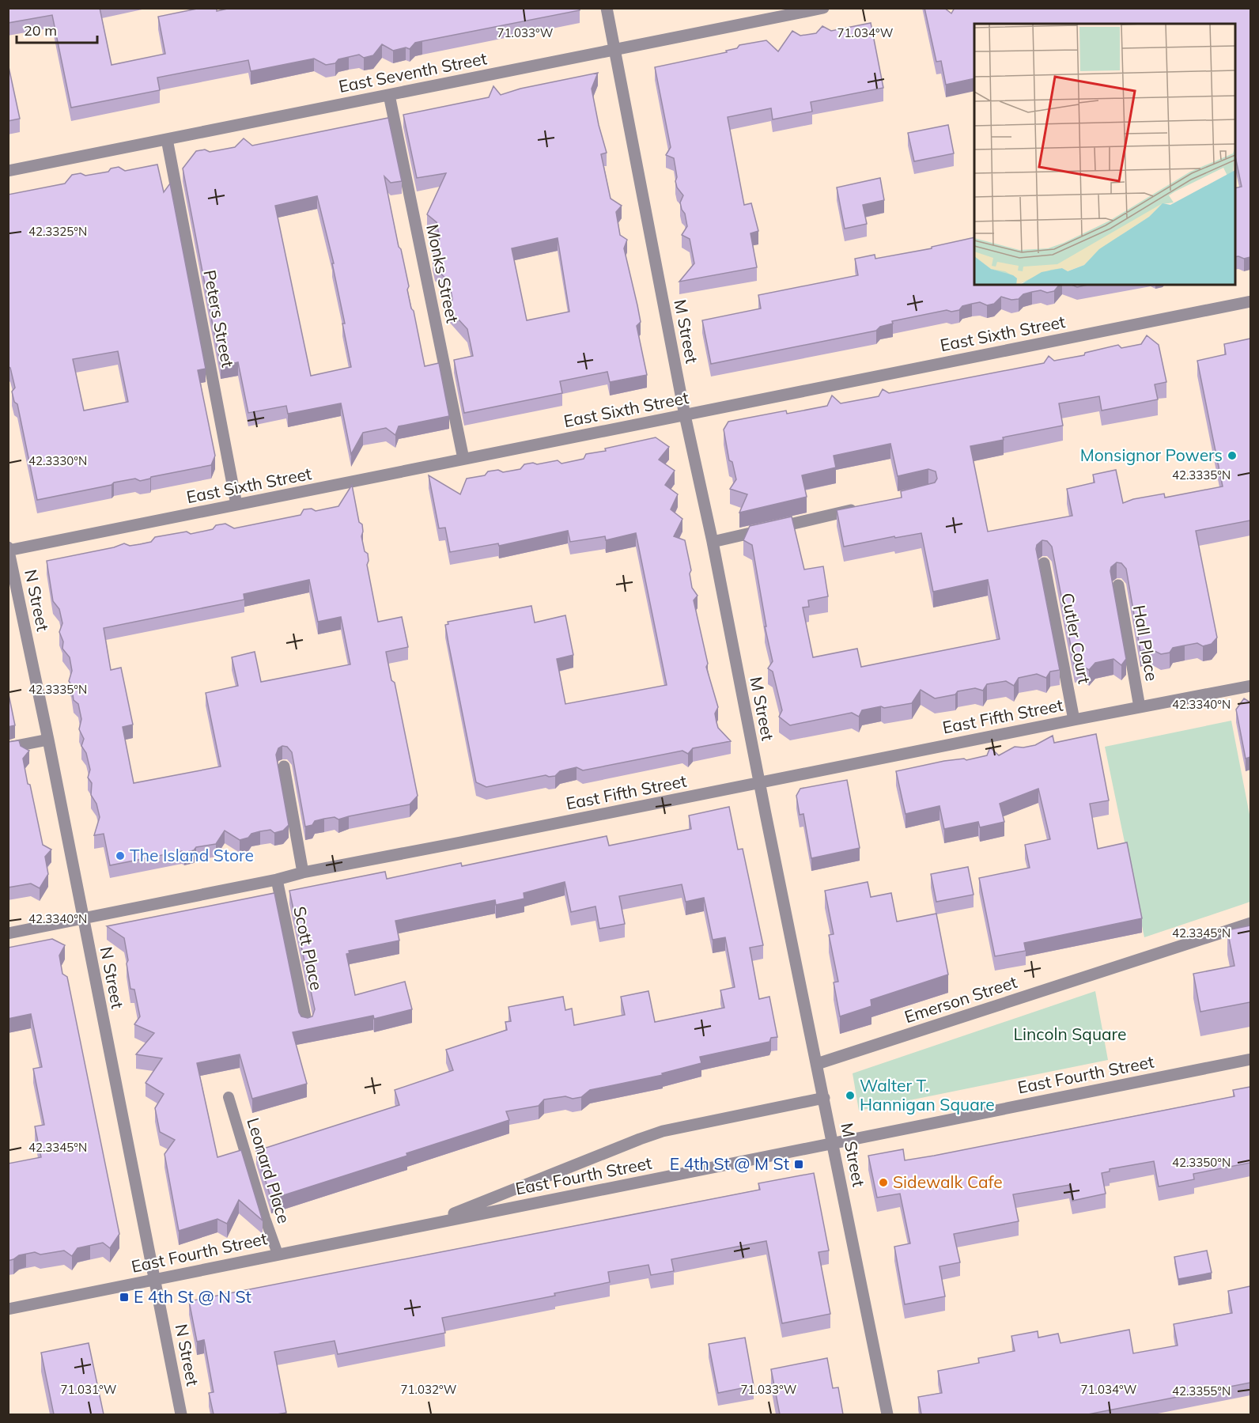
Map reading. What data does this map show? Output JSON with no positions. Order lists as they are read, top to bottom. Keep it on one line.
{"streets":{"street":["East Seventh Street","Monks Street","Peters Street","M Street","East Sixth Street","N Street","Cutler Court","Hall Place","East Fifth Street","Scott Place","Emerson Street","East Fourth Street"],"lane":["Leonard Place"]},"crossings":[["East Seventh Street","Monks Street"],["East Seventh Street","Peters Street"],["East Seventh Street","M Street"],["Monks Street","East Sixth Street"],["Peters Street","East Sixth Street"],["M Street","East Sixth Street"],["M Street","East Fifth Street"],["M Street","Emerson Street"],["M Street","East Fourth Street"],["East Sixth Street","N Street"],["N Street","East Fifth Street"],["N Street","East Fourth Street"],["Cutler Court","East Fifth Street"],["Hall Place","East Fifth Street"],["East Fifth Street","Scott Place"],["East Fourth Street","Leonard Place"]],"parks":["Lincoln Square"],"places":{"other":["Monsignor Powers","The Island Store","Walter T. Hannigan Square","Sidewalk Cafe"],"transit":["E 4th St @ M St","E 4th St @ N St"]},"scale_bar":"20 m","coordinates":["71.033°W","71.034°W","42.3325°N","42.3330°N","42.3335°N","42.3340°N","42.3345°N","42.3350°N","71.031°W","71.032°W","42.3355°N"]}
